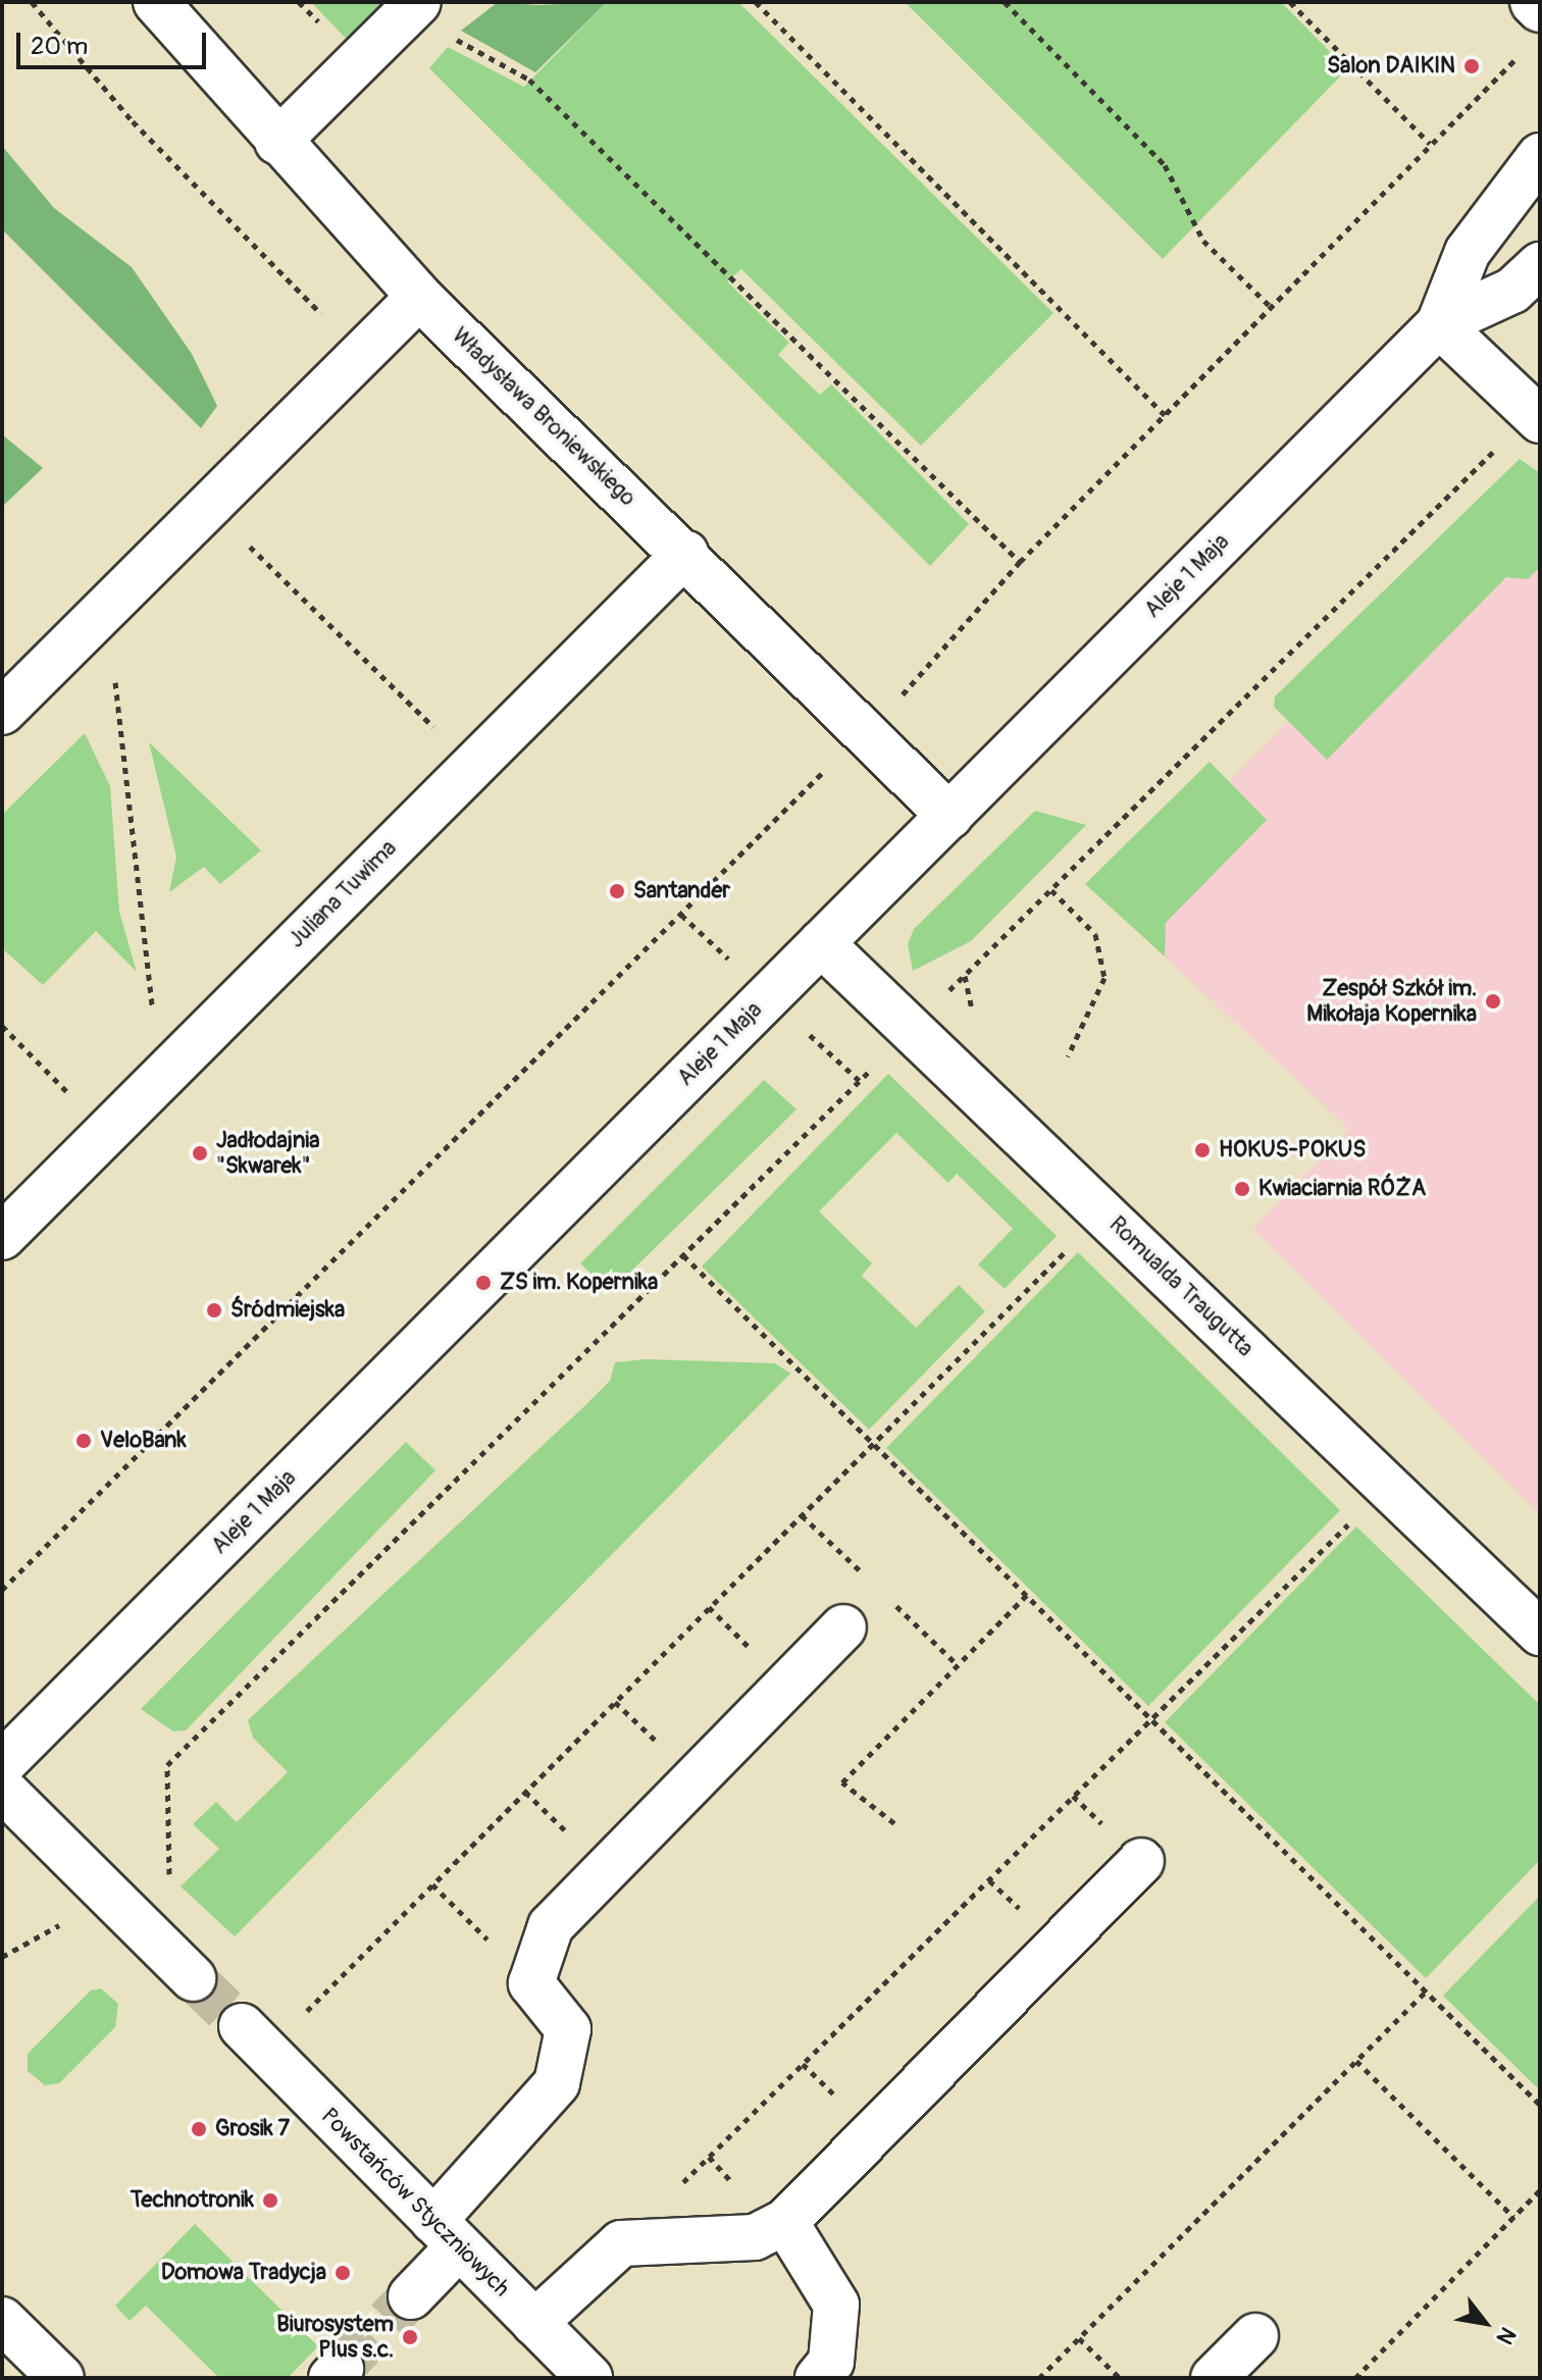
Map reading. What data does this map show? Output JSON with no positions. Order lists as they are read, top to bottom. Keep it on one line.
{"streets":{"street":["Władysława Broniewskiego","Aleje 1 Maja","Juliana Tuwima","Romualda Traugutta","Powstańców Styczniowych"]},"crossings":[["Władysława Broniewskiego","Aleje 1 Maja"],["Władysława Broniewskiego","Juliana Tuwima"],["Aleje 1 Maja","Romualda Traugutta"]],"places":["Salon DAIKIN","Santander","Zespół Szkół im. Mikołaja Kopernika","HOKUS-POKUS","Jadłodajnia \"Skwarek\"","Kwiaciarnia RÓŻA","ZS im. Kopernika","Śródmiejska","VeloBank","Grosik 7","Technotronik","Domowa Tradycja","Biurosystem Plus s.c."],"scale_bar":"20 m","north":"bottom right"}
